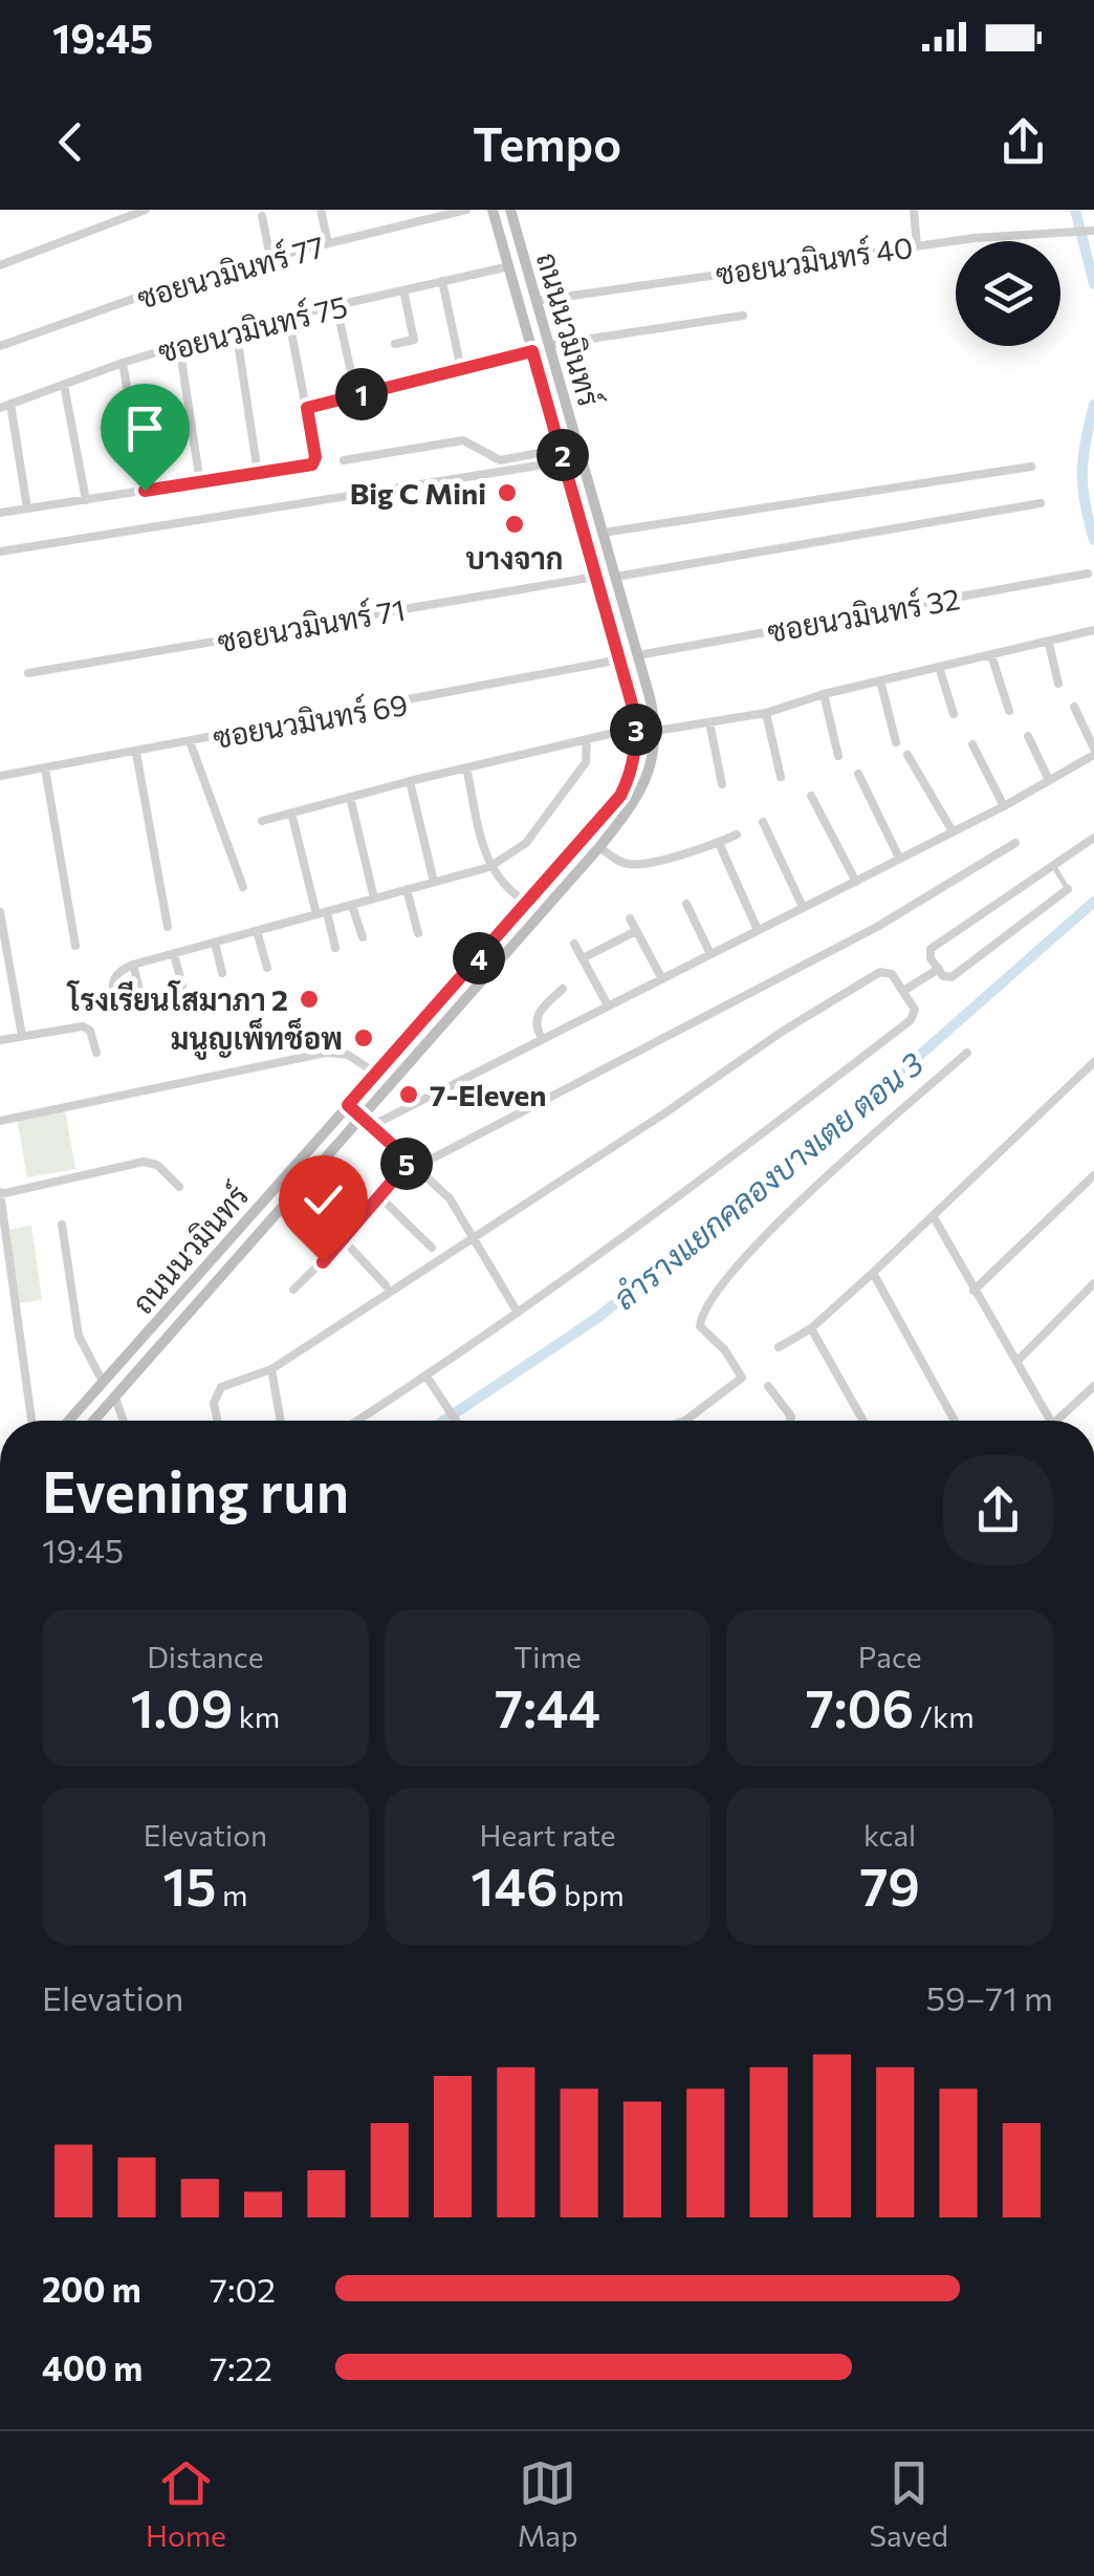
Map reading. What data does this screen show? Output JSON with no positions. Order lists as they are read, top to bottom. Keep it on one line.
{"streets":{"main road":["ถนนนวมินทร์"],"street":["ซอยนวมินทร์ 40","ซอยนวมินทร์ 77","ซอยนวมินทร์ 75","ซอยนวมินทร์ 32","ซอยนวมินทร์ 71","ซอยนวมินทร์ 69"]},"crossings":[["ซอยนวมินทร์ 40","ถนนนวมินทร์"],["ซอยนวมินทร์ 75","ถนนนวมินทร์"],["ถนนนวมินทร์","ซอยนวมินทร์ 32"],["ถนนนวมินทร์","ซอยนวมินทร์ 71"],["ถนนนวมินทร์","ซอยนวมินทร์ 69"]],"water":["ลำรางแยกคลองบางเตย ตอน 3"],"places":["Big C Mini","บางจาก","โรงเรียนโสมาภา 2","มนูญเพ็ทช็อพ","7-Eleven"],"page":{"status":"19:45","header":"Tempo","pins":["1","2","3","4","5"],"heading":["Evening run","19:45"],"stats":[["Distance","1.09 km"],["Time","7:44"],["Pace","7:06 /km"],["Elevation","15 m"],["Heart rate","146 bpm"],["kcal","79"]],"chart":["Elevation","59–71 m"],"list":[{"name":"200 m","note":"7:02"},{"name":"400 m","note":"7:22"}],"tabs":["Home","Map","Saved"]}}
